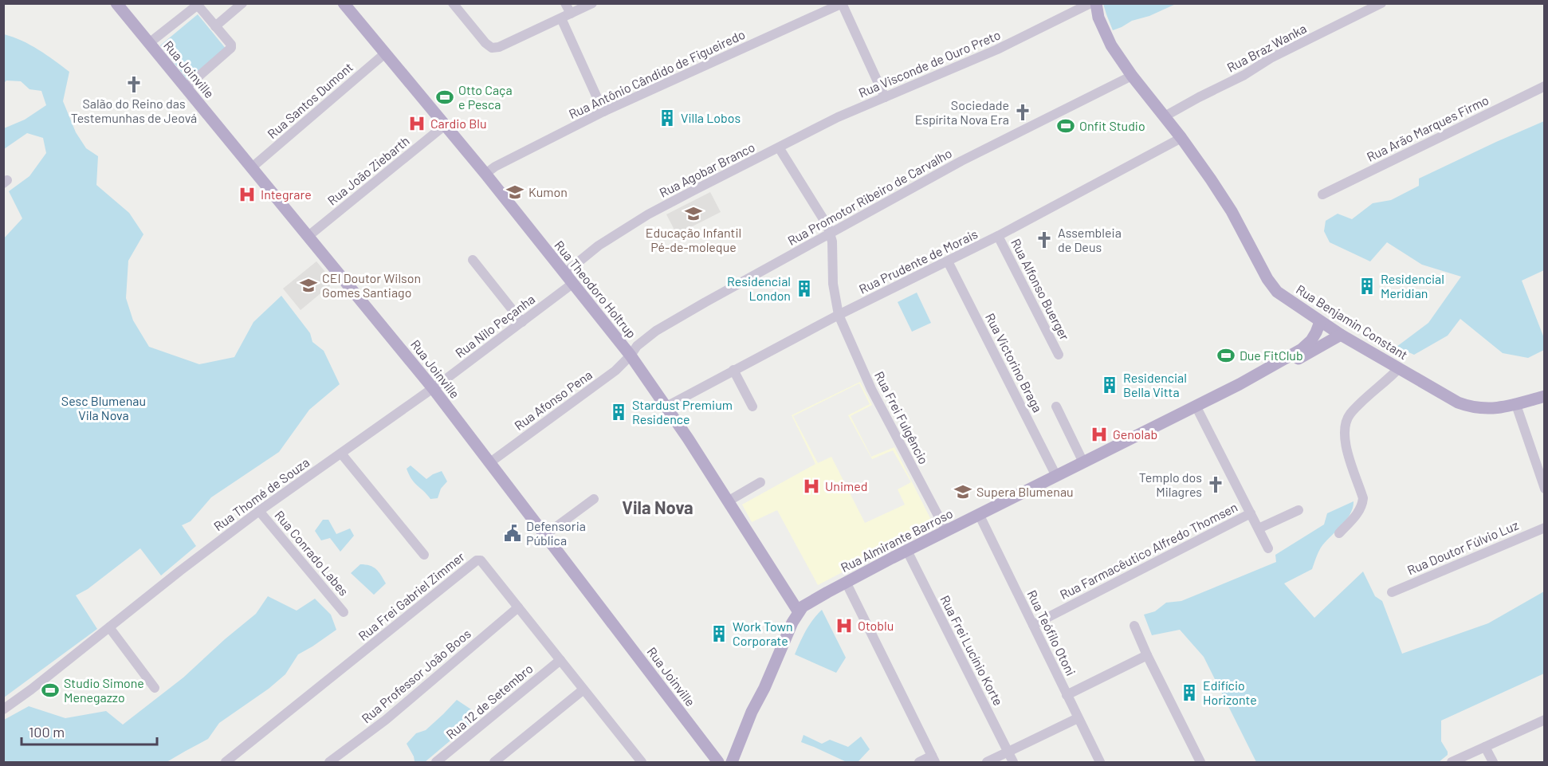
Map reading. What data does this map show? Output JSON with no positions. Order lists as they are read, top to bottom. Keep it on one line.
{"streets":{"main road":["Rua Joinville","Rua Theodoro Holtrup","Rua Benjamin Constant","Rua Almirante Barroso"],"street":["Rua Braz Wanka","Rua Visconde de Ouro Preto","Rua Antônio Cândido de Figueiredo","Rua Santos Dumont","Rua Arão Marques Firmo","Rua Agobar Branco","Rua João Ziebarth","Rua Promotor Ribeiro de Carvalho","Rua Prudente de Morais","Rua Alfonso Buerger","Rua Nilo Peçanha","Rua Victorino Braga","Rua Afonso Pena","Rua Frei Fulgêncio","Rua Thomé de Souza","Rua Doutor Fúlvio Luz","Rua Farmacêutico Alfredo Thomsen","Rua Conrado Labes","Rua Frei Gabriel Zimmer","Rua Teófilo Otoni","Rua Frei Lucínio Korte","Rua Professor João Boos","Rua 12 de Setembro"]},"crossings":[["Rua Braz Wanka","Rua Benjamin Constant"],["Rua Visconde de Ouro Preto","Rua Agobar Branco"],["Rua Joinville","Rua Santos Dumont"],["Rua Joinville","Rua João Ziebarth"],["Rua Joinville","Rua Nilo Peçanha"],["Rua Joinville","Rua Afonso Pena"],["Rua Joinville","Rua Thomé de Souza"],["Rua Antônio Cândido de Figueiredo","Rua Theodoro Holtrup"],["Rua Santos Dumont","Rua Theodoro Holtrup"],["Rua Agobar Branco","Rua Theodoro Holtrup"],["Rua João Ziebarth","Rua Theodoro Holtrup"],["Rua Promotor Ribeiro de Carvalho","Rua Theodoro Holtrup"],["Rua Promotor Ribeiro de Carvalho","Rua Benjamin Constant"],["Rua Promotor Ribeiro de Carvalho","Rua Afonso Pena"],["Rua Promotor Ribeiro de Carvalho","Rua Frei Fulgêncio"],["Rua Prudente de Morais","Rua Theodoro Holtrup"],["Rua Prudente de Morais","Rua Alfonso Buerger"],["Rua Prudente de Morais","Rua Benjamin Constant"],["Rua Prudente de Morais","Rua Victorino Braga"],["Rua Prudente de Morais","Rua Frei Fulgêncio"],["Rua Theodoro Holtrup","Rua Nilo Peçanha"],["Rua Theodoro Holtrup","Rua Afonso Pena"],["Rua Theodoro Holtrup","Rua Almirante Barroso"],["Rua Benjamin Constant","Rua Almirante Barroso"],["Rua Nilo Peçanha","Rua Thomé de Souza"],["Rua Victorino Braga","Rua Almirante Barroso"],["Rua Frei Fulgêncio","Rua Almirante Barroso"],["Rua Thomé de Souza","Rua Conrado Labes"],["Rua Almirante Barroso","Rua Teófilo Otoni"],["Rua Almirante Barroso","Rua Frei Lucínio Korte"],["Rua Farmacêutico Alfredo Thomsen","Rua Teófilo Otoni"],["Rua Frei Gabriel Zimmer","Rua Professor João Boos"],["Rua Frei Gabriel Zimmer","Rua 12 de Setembro"]],"districts":["Vila Nova"],"parks":["Sesc Blumenau Vila Nova"],"places":{"church":["Salão do Reino das Testemunhas de Jeová","Sociedade Espírita Nova Era","Assembleia de Deus","Templo dos Milagres"],"sports":["Otto Caça e Pesca","Onfit Studio","Due FitClub","Studio Simone Menegazzo"],"building":["Villa Lobos","Residencial Meridian","Residencial London","Residencial Bella Vitta","Stardust Premium Residence","Work Town Corporate","Edifício Horizonte"],"hospital":["Cardio Blu","Integrare","Genolab","Unimed","Otoblu"],"school or university":["Kumon","Educação Infantil Pé-de-moleque","CEI Doutor Wilson Gomes Santiago","Supera Blumenau"],"public building":["Defensoria Pública"]},"scale_bar":"100 m"}
